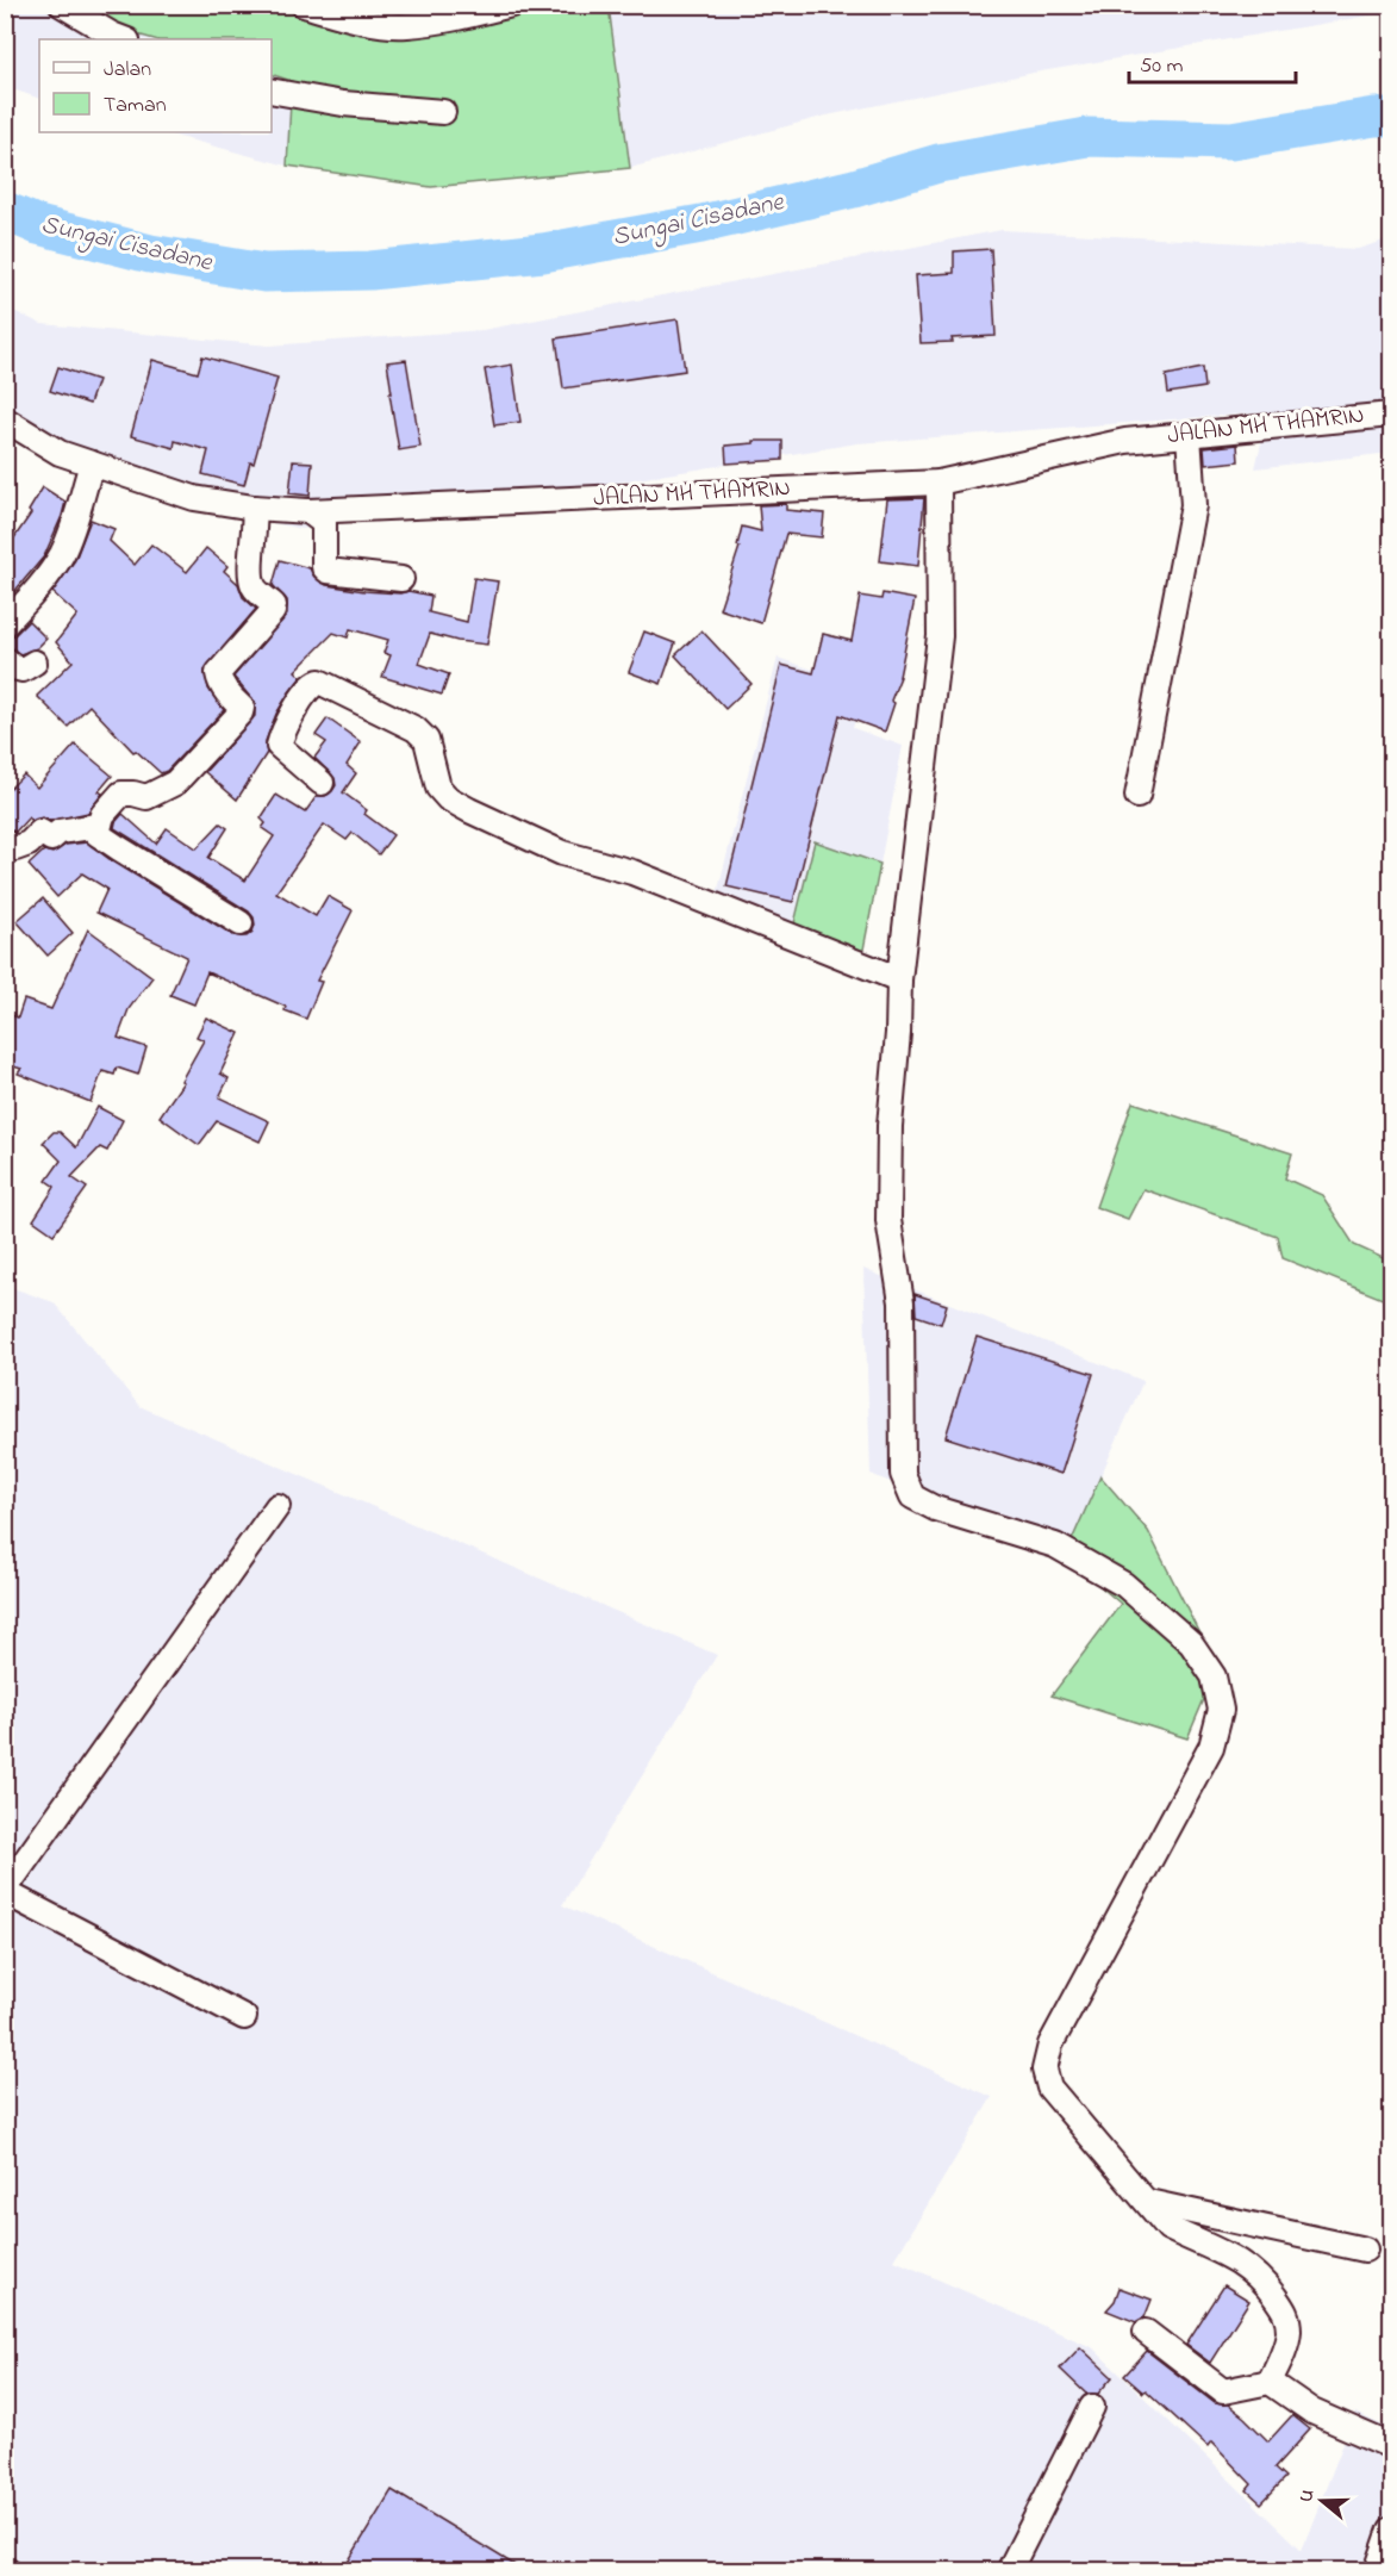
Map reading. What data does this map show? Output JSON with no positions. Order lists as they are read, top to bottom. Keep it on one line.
{"streets":{"street":["JALAN MH THAMRIN"]},"water":["Sungai Cisadane"],"legend":["Jalan","Taman"],"scale_bar":"50 m","north":"left"}
